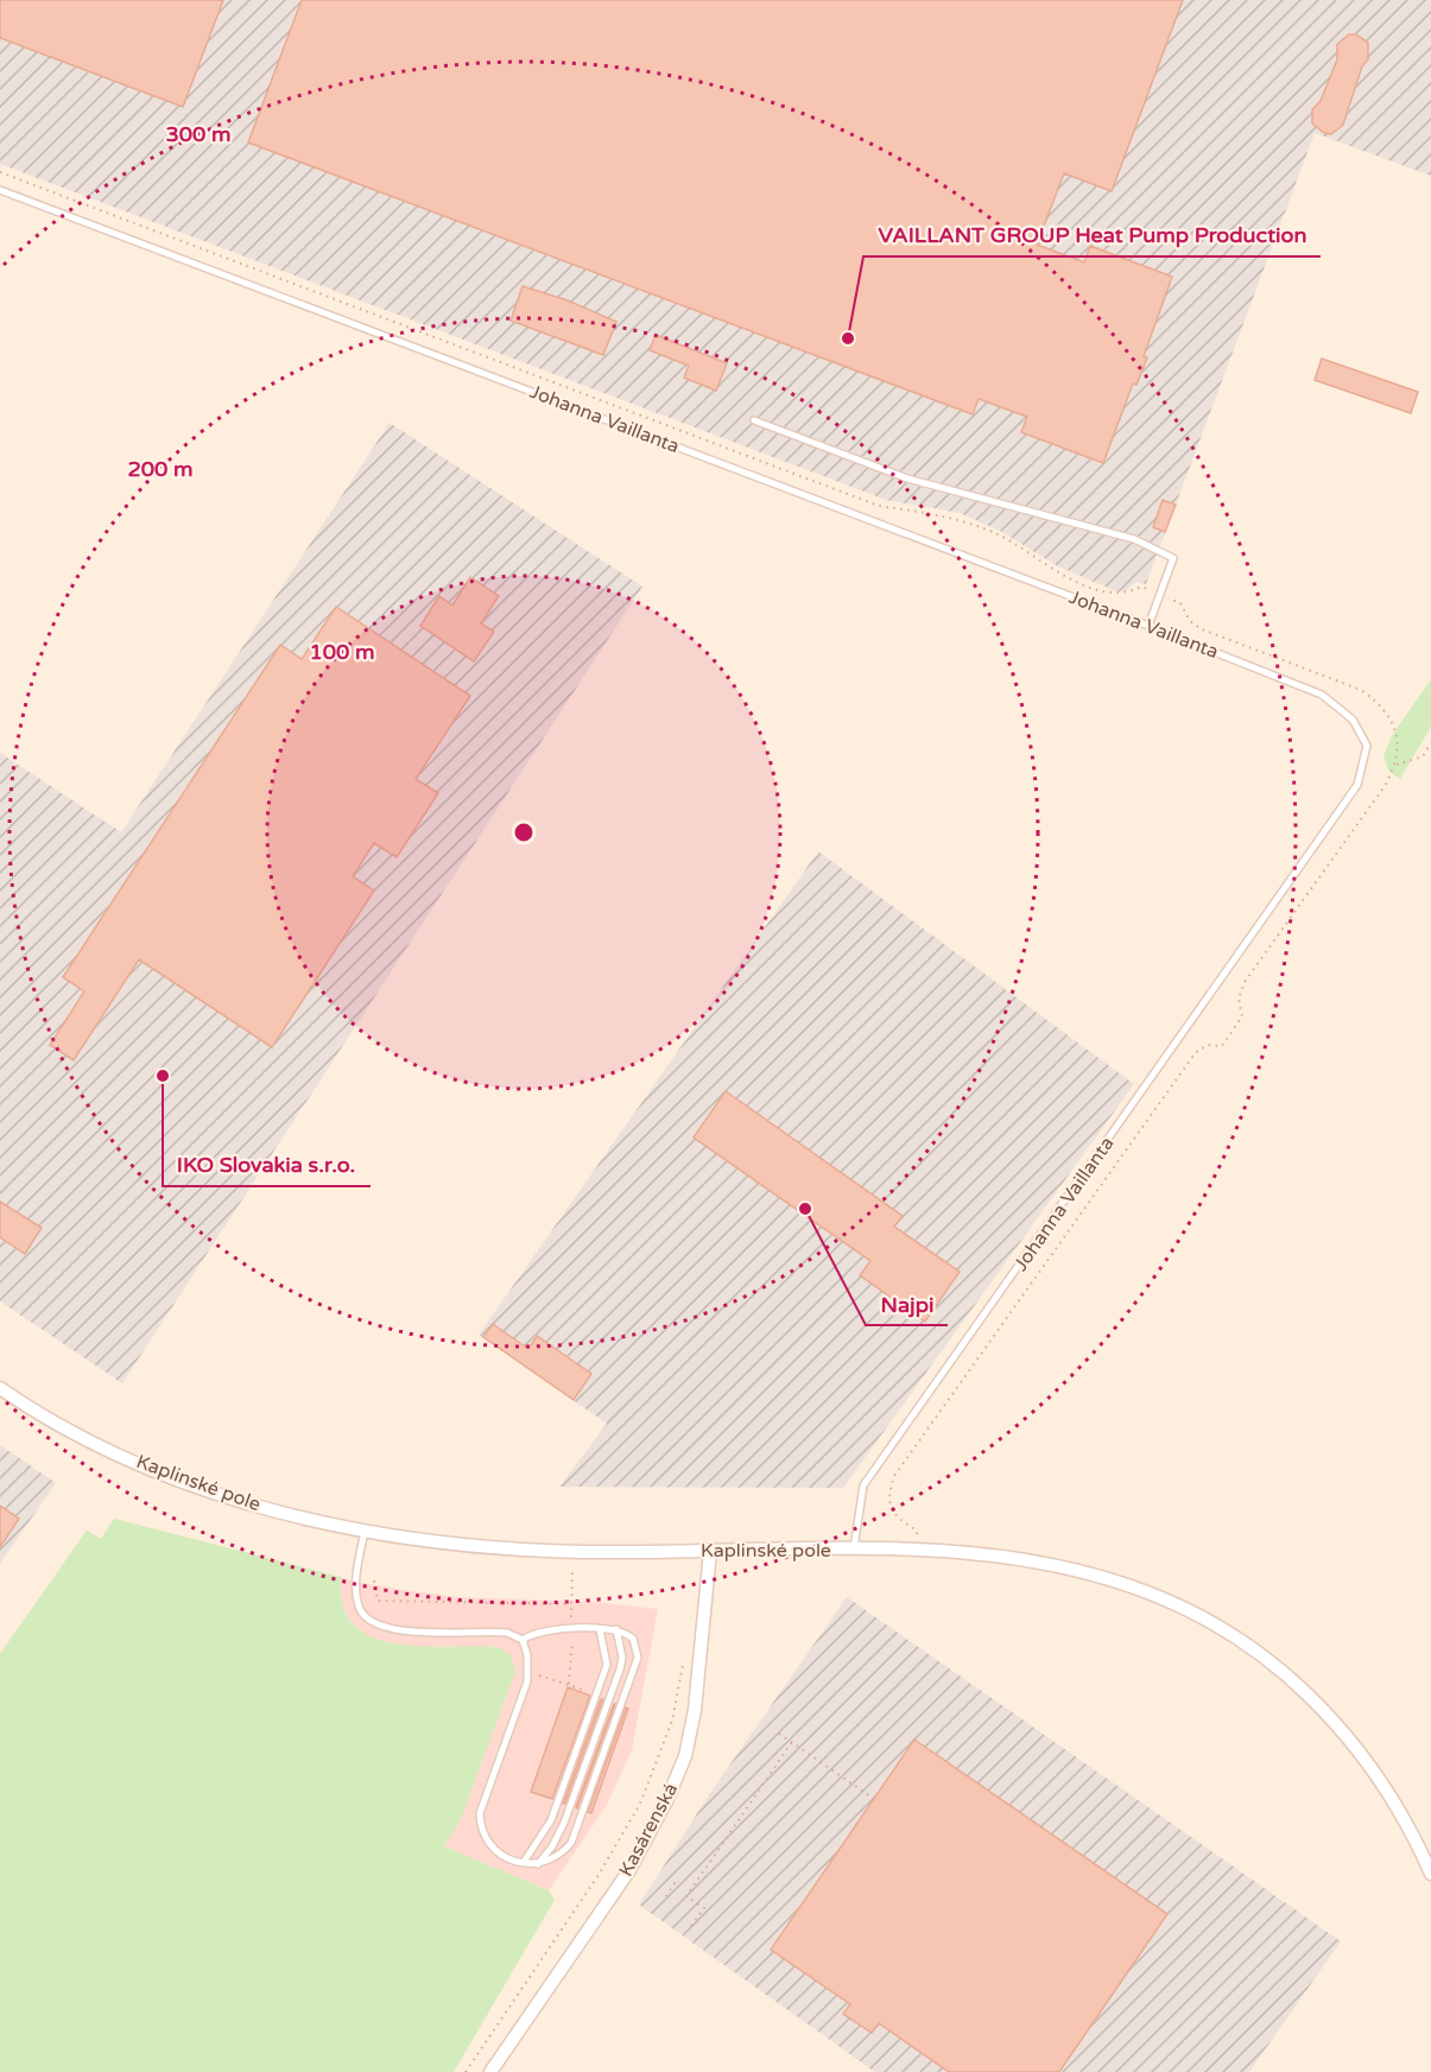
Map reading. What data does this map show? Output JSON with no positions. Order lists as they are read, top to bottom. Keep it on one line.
{"streets":{"street":["Kaplinské pole","Kasárenská"],"lane":["Johanna Vaillanta"]},"crossings":[["Johanna Vaillanta","Kaplinské pole"],["Kaplinské pole","Kasárenská"]],"places":["VAILLANT GROUP Heat Pump Production","IKO Slovakia s.r.o.","Najpi"],"rings":["300 m","200 m","100 m"]}
